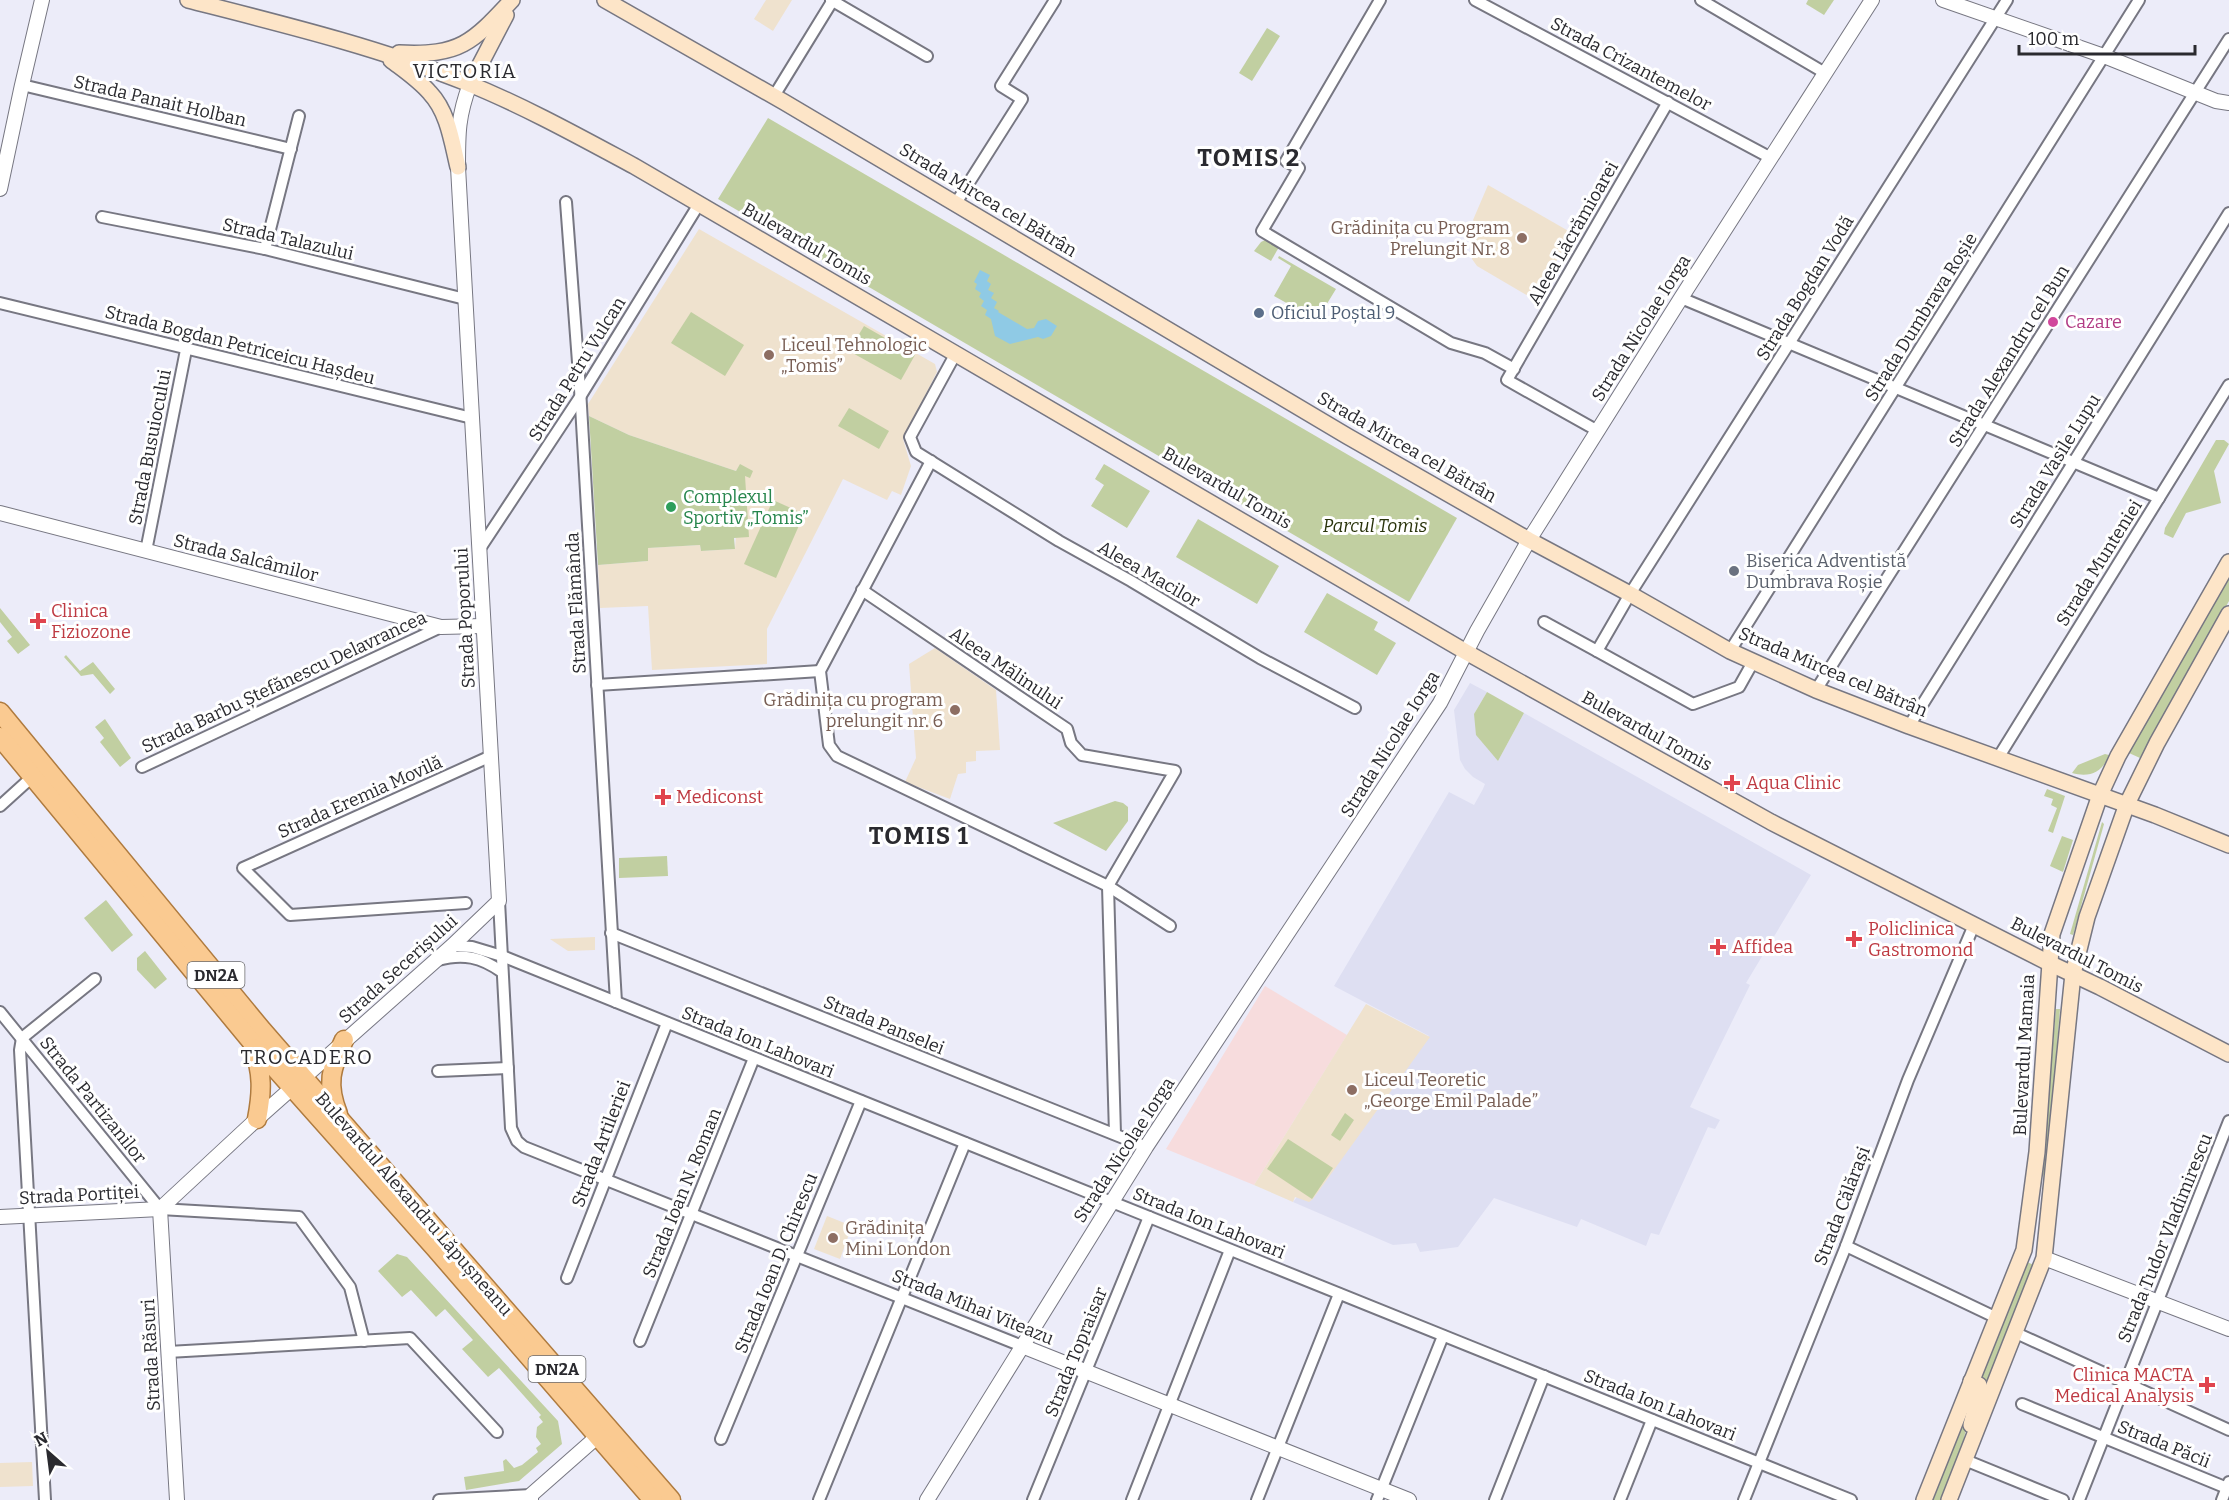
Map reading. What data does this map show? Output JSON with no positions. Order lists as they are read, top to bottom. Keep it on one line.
{"streets":{"main road":["Strada Mircea cel Bătrân","Bulevardul Tomis","DN2A","Bulevardul Mamaia","Bulevardul Alexandru Lăpușneanu"],"street":["Strada Crizantemelor","Strada Panait Holban","Aleea Lăcrămioarei","Strada Talazului","Strada Bogdan Vodă","Strada Dumbrava Roșie","Strada Nicolae Iorga","Strada Bogdan Petriceicu Hașdeu","Strada Alexandru cel Bun","Strada Petru Vulcan","Strada Busuiocului","Strada Vasile Lupu","Strada Salcâmilor","Strada Munteniei","Aleea Macilor","Strada Flămânda","Strada Poporului","Aleea Mălinului","Strada Barbu Ștefănescu Delavrancea","Strada Eremia Movilă","Strada Secerișului","Strada Panselei","Strada Ion Lahovari","Strada Partizanilor","Strada Artileriei","Strada Ioan N. Roman","Strada Portiței","Strada Călărași","Strada Tudor Vladimirescu","Strada Ioan D. Chirescu","Strada Mihai Viteazu","Strada Topraisar","Strada Răsuri","Strada Păcii"]},"crossings":[["Strada Crizantemelor","Aleea Lăcrămioarei"],["Strada Crizantemelor","Strada Nicolae Iorga"],["Strada Mircea cel Bătrân","Strada Bogdan Vodă"],["Strada Mircea cel Bătrân","Strada Dumbrava Roșie"],["Strada Mircea cel Bătrân","Strada Nicolae Iorga"],["Strada Mircea cel Bătrân","Strada Alexandru cel Bun"],["Strada Mircea cel Bătrân","Strada Vasile Lupu"],["Strada Mircea cel Bătrân","Strada Munteniei"],["Strada Mircea cel Bătrân","Bulevardul Mamaia"],["Aleea Lăcrămioarei","Strada Nicolae Iorga"],["Strada Talazului","Strada Poporului"],["Bulevardul Tomis","Strada Nicolae Iorga"],["Bulevardul Tomis","Strada Petru Vulcan"],["Bulevardul Tomis","Strada Poporului"],["Bulevardul Tomis","Bulevardul Mamaia"],["Bulevardul Tomis","Strada Călărași"],["Strada Nicolae Iorga","Strada Panselei"],["Strada Nicolae Iorga","Strada Ion Lahovari"],["Strada Nicolae Iorga","Strada Mihai Viteazu"],["Strada Bogdan Petriceicu Hașdeu","Strada Busuiocului"],["Strada Bogdan Petriceicu Hașdeu","Strada Poporului"],["Strada Petru Vulcan","Strada Flămânda"],["Strada Petru Vulcan","Strada Poporului"],["Strada Busuiocului","Strada Salcâmilor"],["Strada Salcâmilor","Strada Poporului"],["Strada Salcâmilor","Strada Barbu Ștefănescu Delavrancea"],["Strada Flămânda","Strada Panselei"],["Strada Flămânda","Strada Ion Lahovari"],["Strada Poporului","Strada Eremia Movilă"],["Strada Poporului","Strada Secerișului"],["Strada Poporului","Strada Ion Lahovari"],["Strada Poporului","Strada Mihai Viteazu"],["Strada Secerișului","Strada Ion Lahovari"],["Strada Secerișului","Strada Partizanilor"],["Strada Secerișului","Strada Portiței"],["Strada Secerișului","Bulevardul Alexandru Lăpușneanu"],["Strada Secerișului","Strada Răsuri"],["Strada Ion Lahovari","Strada Artileriei"],["Strada Ion Lahovari","Strada Ioan N. Roman"],["Strada Ion Lahovari","Strada Călărași"],["Strada Ion Lahovari","Strada Ioan D. Chirescu"],["Strada Ion Lahovari","Strada Topraisar"],["Strada Partizanilor","Strada Portiței"],["Strada Partizanilor","Strada Răsuri"],["Strada Artileriei","Strada Mihai Viteazu"],["Strada Ioan N. Roman","Strada Mihai Viteazu"],["Strada Portiței","Strada Răsuri"],["Strada Tudor Vladimirescu","Strada Păcii"],["Strada Ioan D. Chirescu","Strada Mihai Viteazu"],["Strada Mihai Viteazu","Strada Topraisar"]],"districts":["VICTORIA","TOMIS 2","TOMIS 1","TROCADERO"],"parks":["Parcul Tomis"],"places":{"other":["Grădinița cu Program Prelungit Nr. 8","Oficiul Poștal 9","Cazare","Liceul Tehnologic „Tomis”","Complexul Sportiv „Tomis”","Biserica Adventistă Dumbrava Roșie","Grădinița cu program prelungit nr. 6","Liceul Teoretic „George Emil Palade”","Grădinița Mini London"],"health":["Clinica Fiziozone","Aqua Clinic","Mediconst","Policlinica Gastromond","Affidea","Clinica MACTA Medical Analysis"]},"scale_bar":"100 m","north":"top left"}
